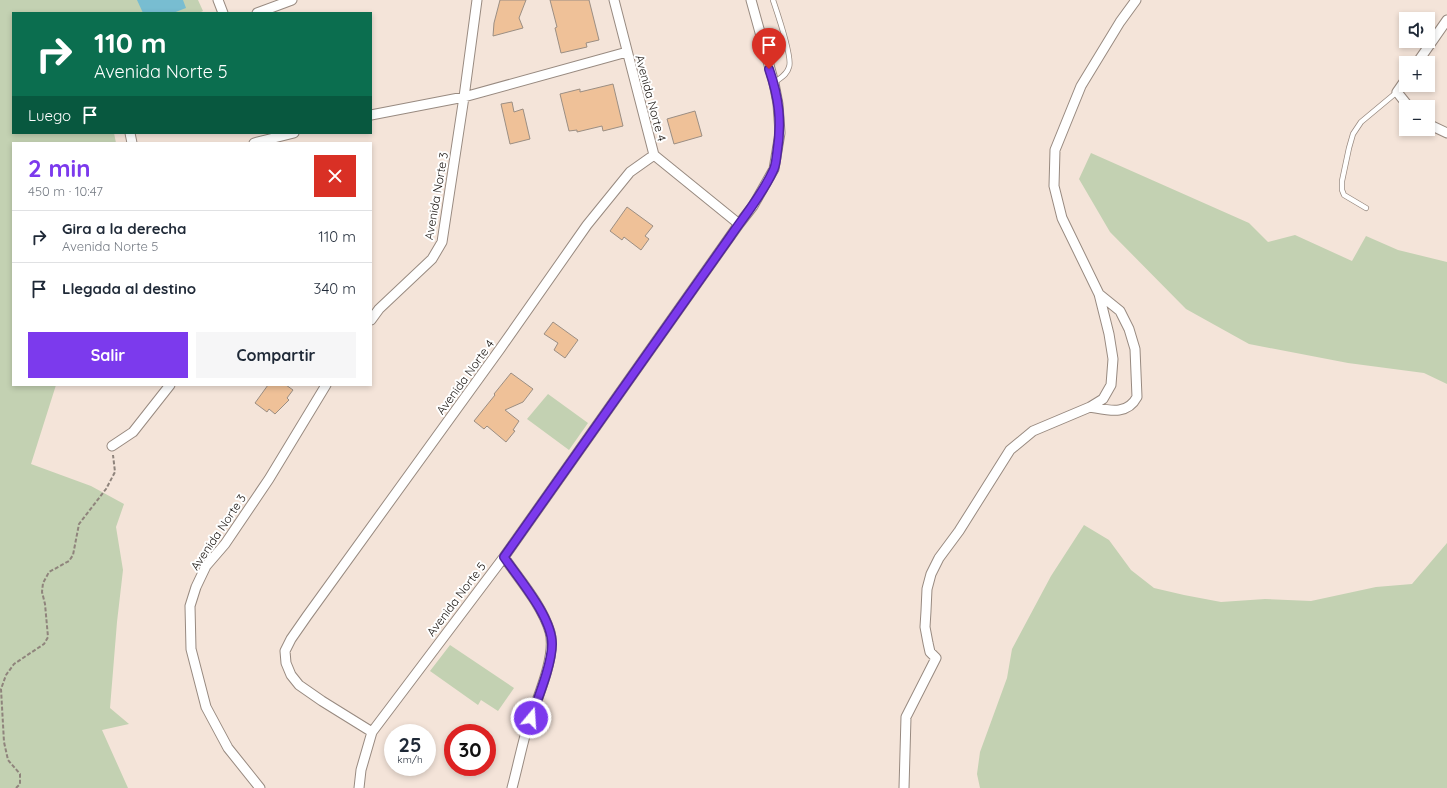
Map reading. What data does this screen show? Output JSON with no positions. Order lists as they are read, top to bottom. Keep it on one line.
{"streets":{"street":["Avenida Norte 4","Avenida Norte 3","Avenida Norte 5"]},"crossings":[["Avenida Norte 4","Avenida Norte 5"]],"page":{"map_buttons":["+","−"],"turn":["110 m","Avenida Norte 5"],"then":"Luego","heading":["2 min","450 m · 10:47"],"list":[{"name":"Gira a la derecha","note":"Avenida Norte 5","value":"110 m"},{"name":"Llegada al destino","value":"340 m"}],"buttons":["Salir","Compartir"],"speed":"25 km/h","limit":"30"}}
